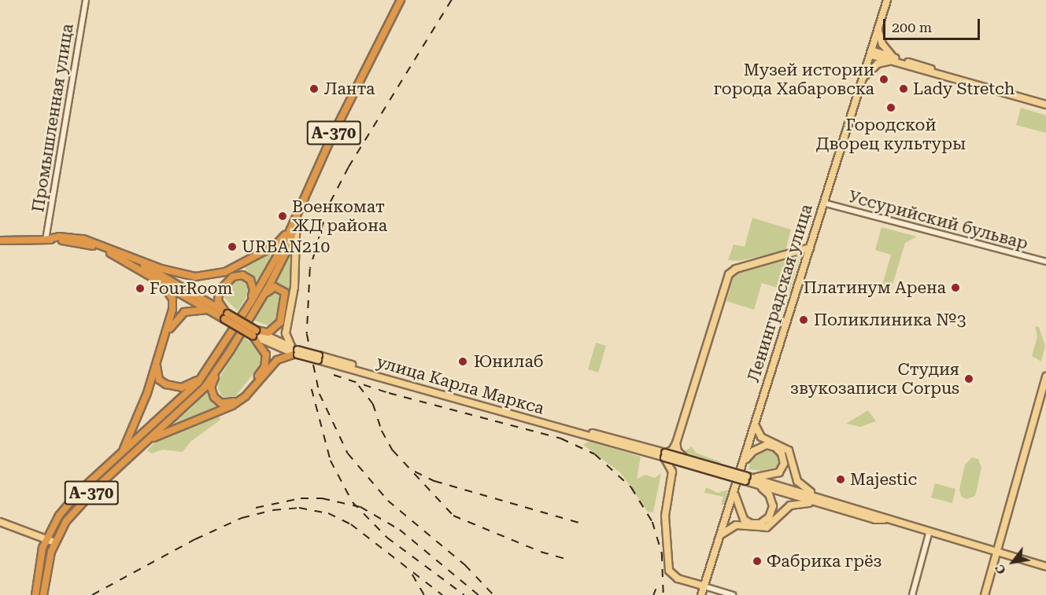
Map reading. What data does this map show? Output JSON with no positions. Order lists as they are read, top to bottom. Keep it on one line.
{"streets":{"highway":["А-370"],"main road":["Ленинградская улица","улица Карла Маркса"],"street":["Промышленная улица","Уссурийский бульвар"]},"crossings":[["Уссурийский бульвар","Ленинградская улица"]],"places":["Музей истории города Хабаровска","Ланта","Lady Stretch","Городской Дворец культуры","Военкомат ЖД района","URBAN210","Платинум Арена","FourRoom","Поликлиника №3","Юнилаб","Студия звукозаписи Corpus","Majestic","Фабрика грёз"],"scale_bar":"200 m","north":"bottom left"}
